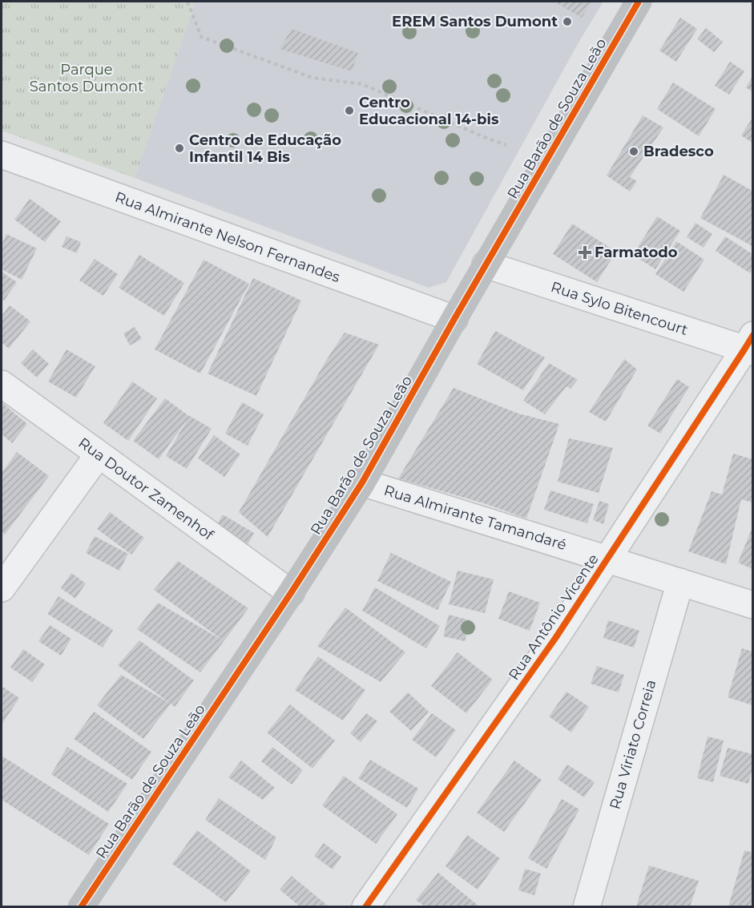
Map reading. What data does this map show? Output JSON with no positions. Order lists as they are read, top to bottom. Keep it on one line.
{"streets":{"main road":["Rua Barão de Souza Leão"],"street":["Rua Almirante Nelson Fernandes","Rua Sylo Bitencourt","Rua Doutor Zamenhof","Rua Almirante Tamandaré","Rua Antônio Vicente","Rua Viriato Correia"]},"crossings":[["Rua Barão de Souza Leão","Rua Almirante Nelson Fernandes"],["Rua Barão de Souza Leão","Rua Sylo Bitencourt"],["Rua Barão de Souza Leão","Rua Doutor Zamenhof"],["Rua Barão de Souza Leão","Rua Almirante Tamandaré"],["Rua Sylo Bitencourt","Rua Antônio Vicente"],["Rua Almirante Tamandaré","Rua Antônio Vicente"],["Rua Almirante Tamandaré","Rua Viriato Correia"]],"parks":["Parque Santos Dumont"],"places":{"other":["EREM Santos Dumont","Centro Educacional 14-bis","Centro de Educação Infantil 14 Bis","Bradesco"],"health":["Farmatodo"]}}
